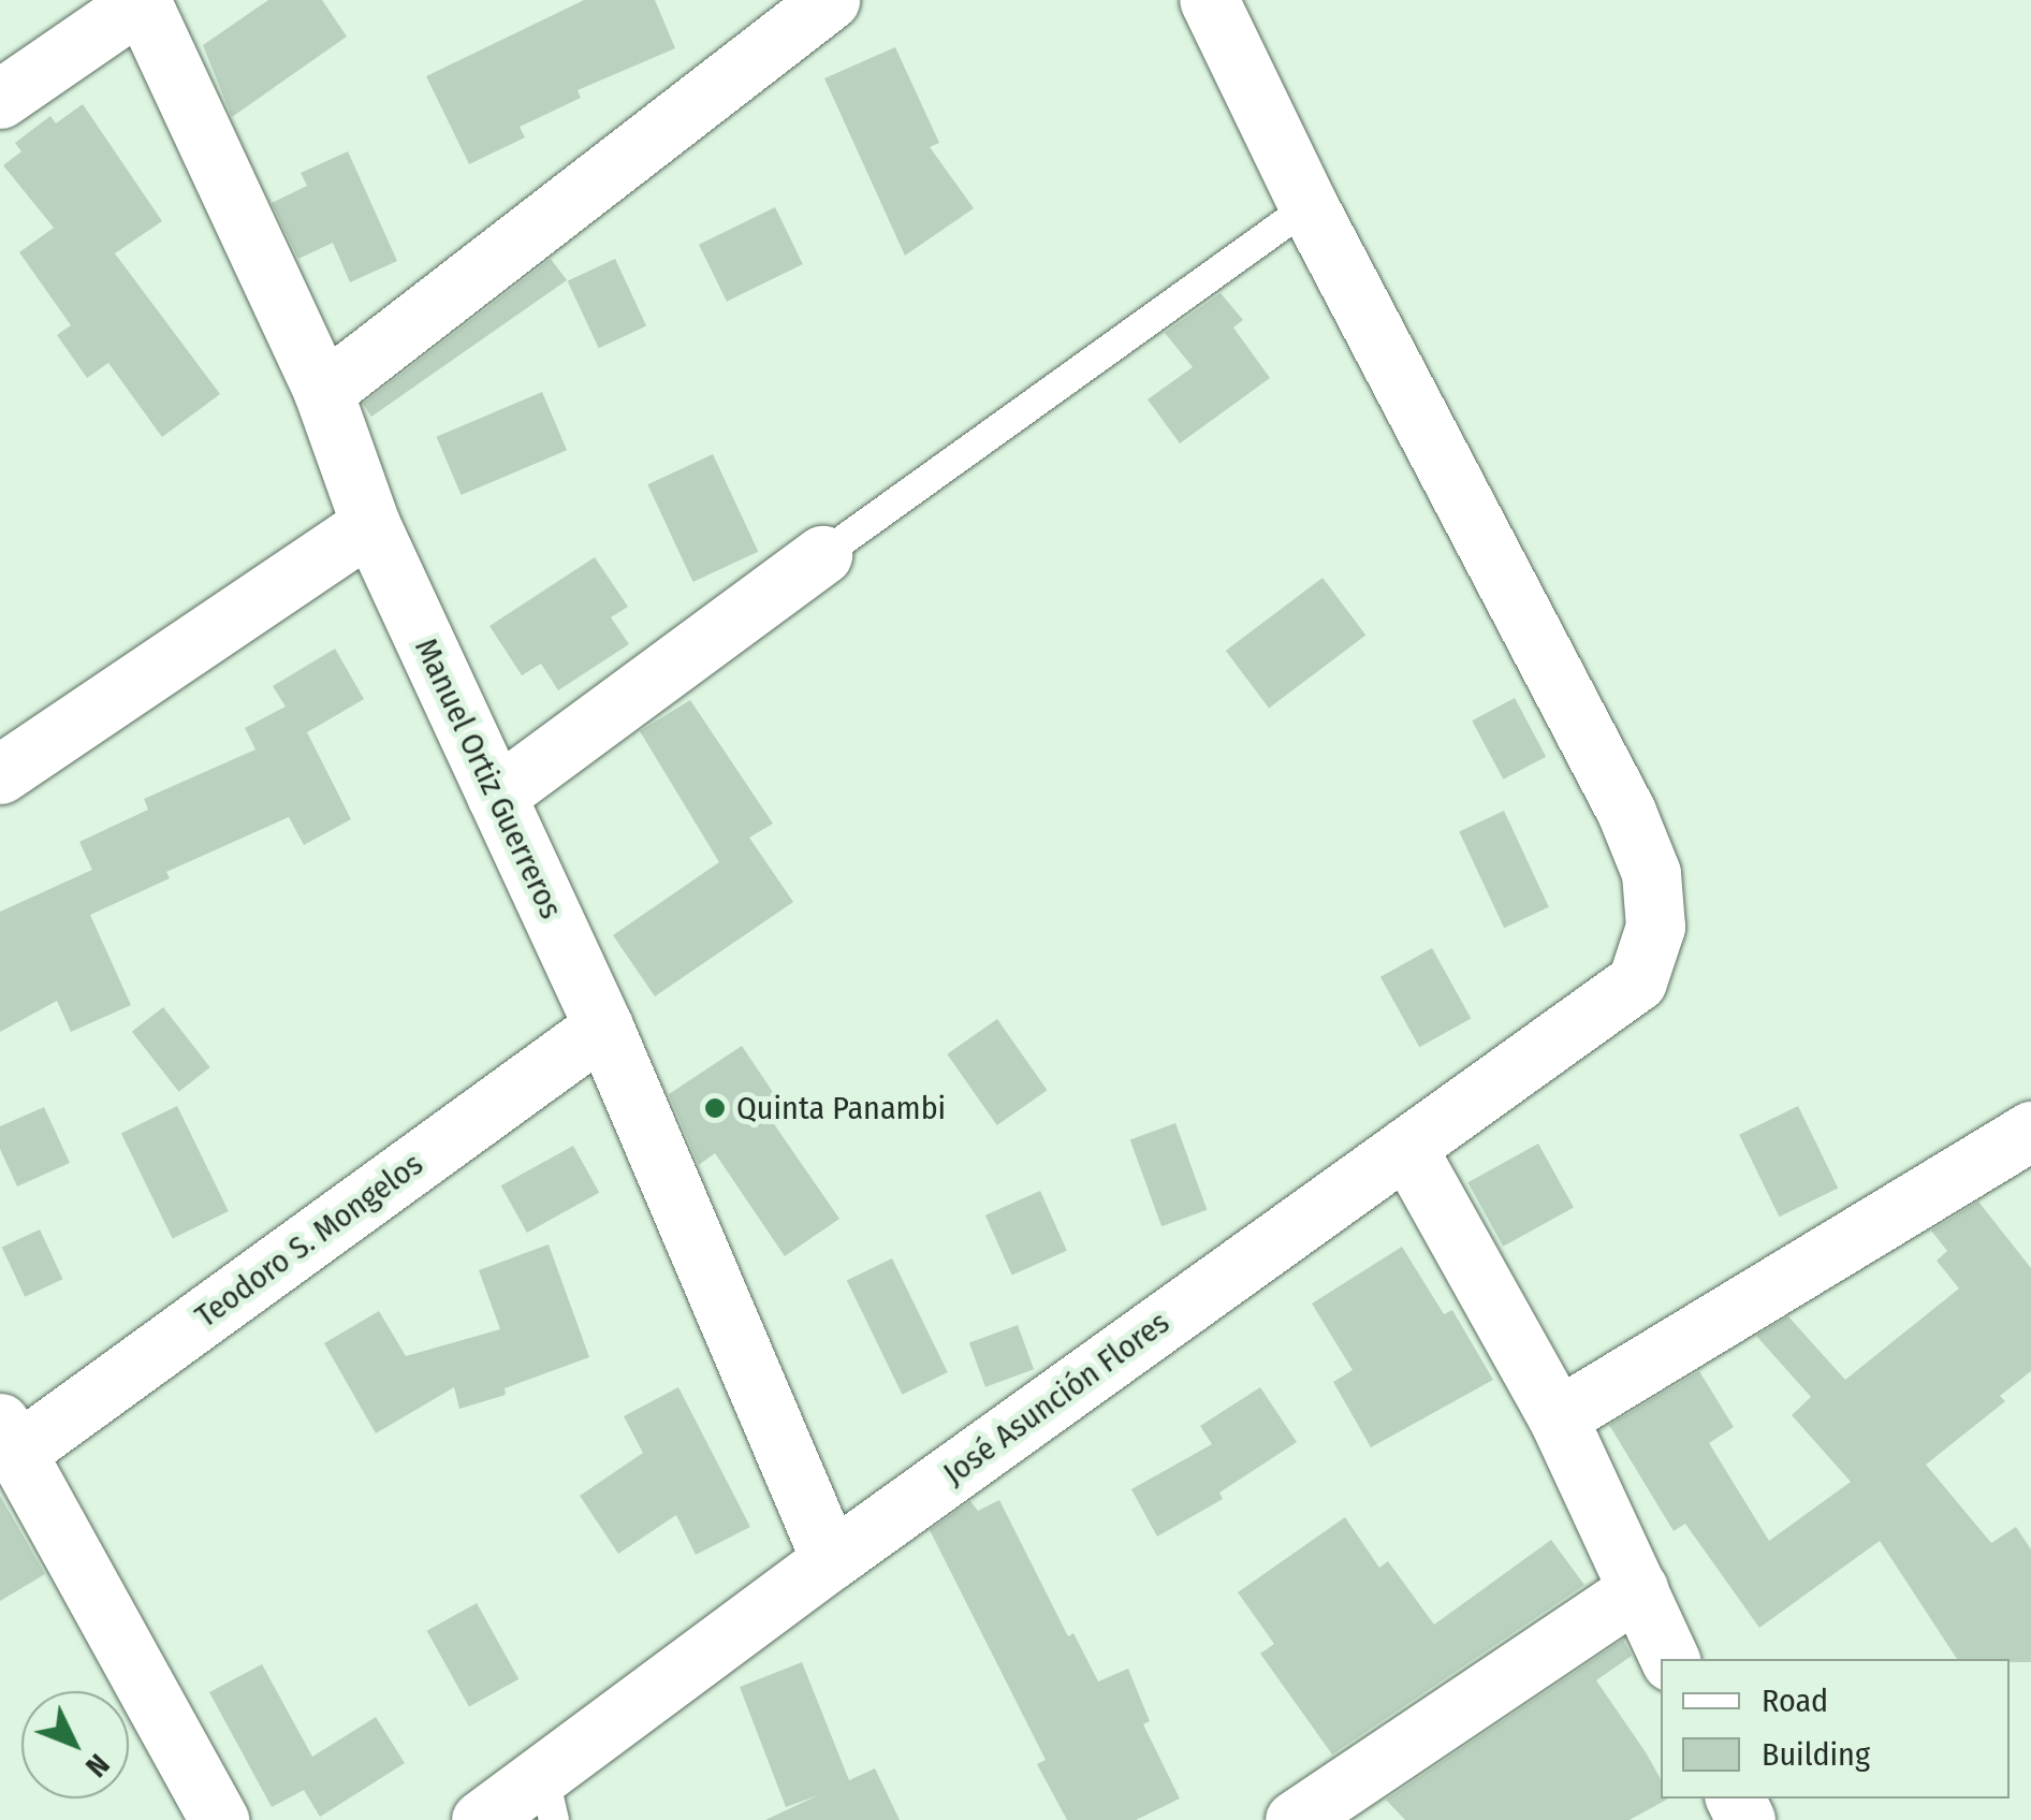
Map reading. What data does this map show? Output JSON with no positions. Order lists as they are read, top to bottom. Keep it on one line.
{"streets":{"street":["Manuel Ortiz Guerreros","Teodoro S. Mongelos","José Asunción Flores"]},"crossings":[["Manuel Ortiz Guerreros","Teodoro S. Mongelos"],["Manuel Ortiz Guerreros","José Asunción Flores"]],"places":["Quinta Panambi"],"legend":["Road","Building"],"north":"bottom right"}
